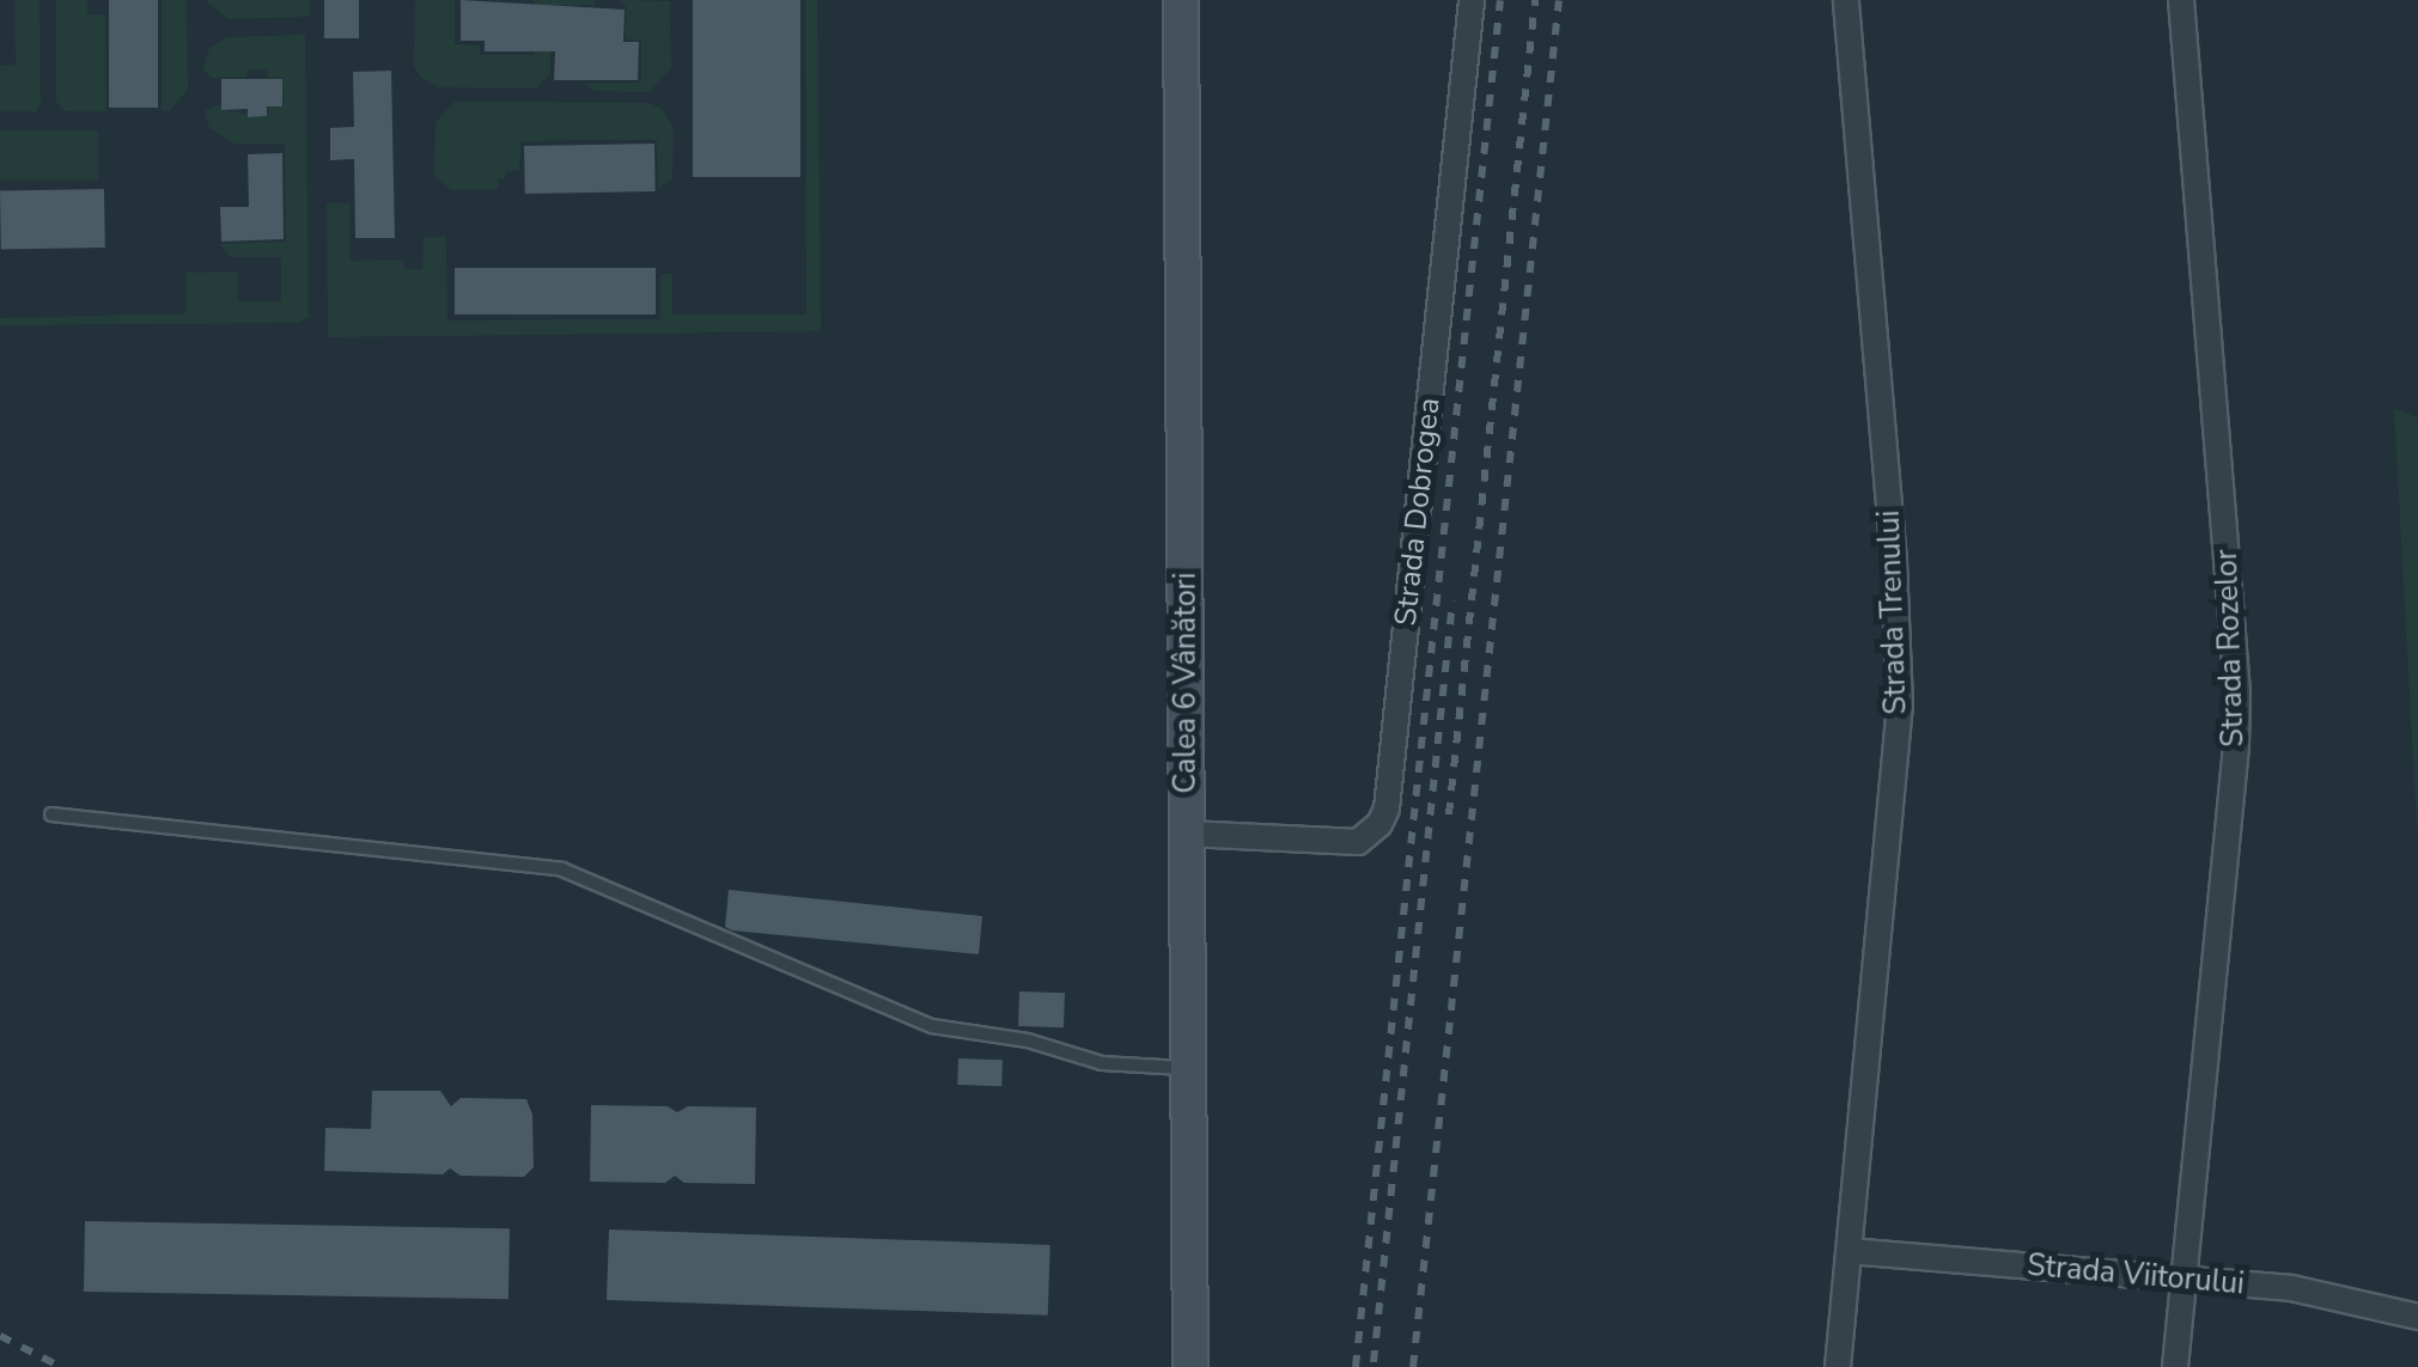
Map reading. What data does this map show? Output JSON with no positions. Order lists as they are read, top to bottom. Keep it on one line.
{"streets":{"main road":["Calea 6 Vânători"],"street":["Strada Dobrogea","Strada Trenului","Strada Rozelor","Strada Viitorului"]},"crossings":[["Strada Dobrogea","Calea 6 Vânători"],["Strada Trenului","Strada Viitorului"],["Strada Rozelor","Strada Viitorului"]]}
